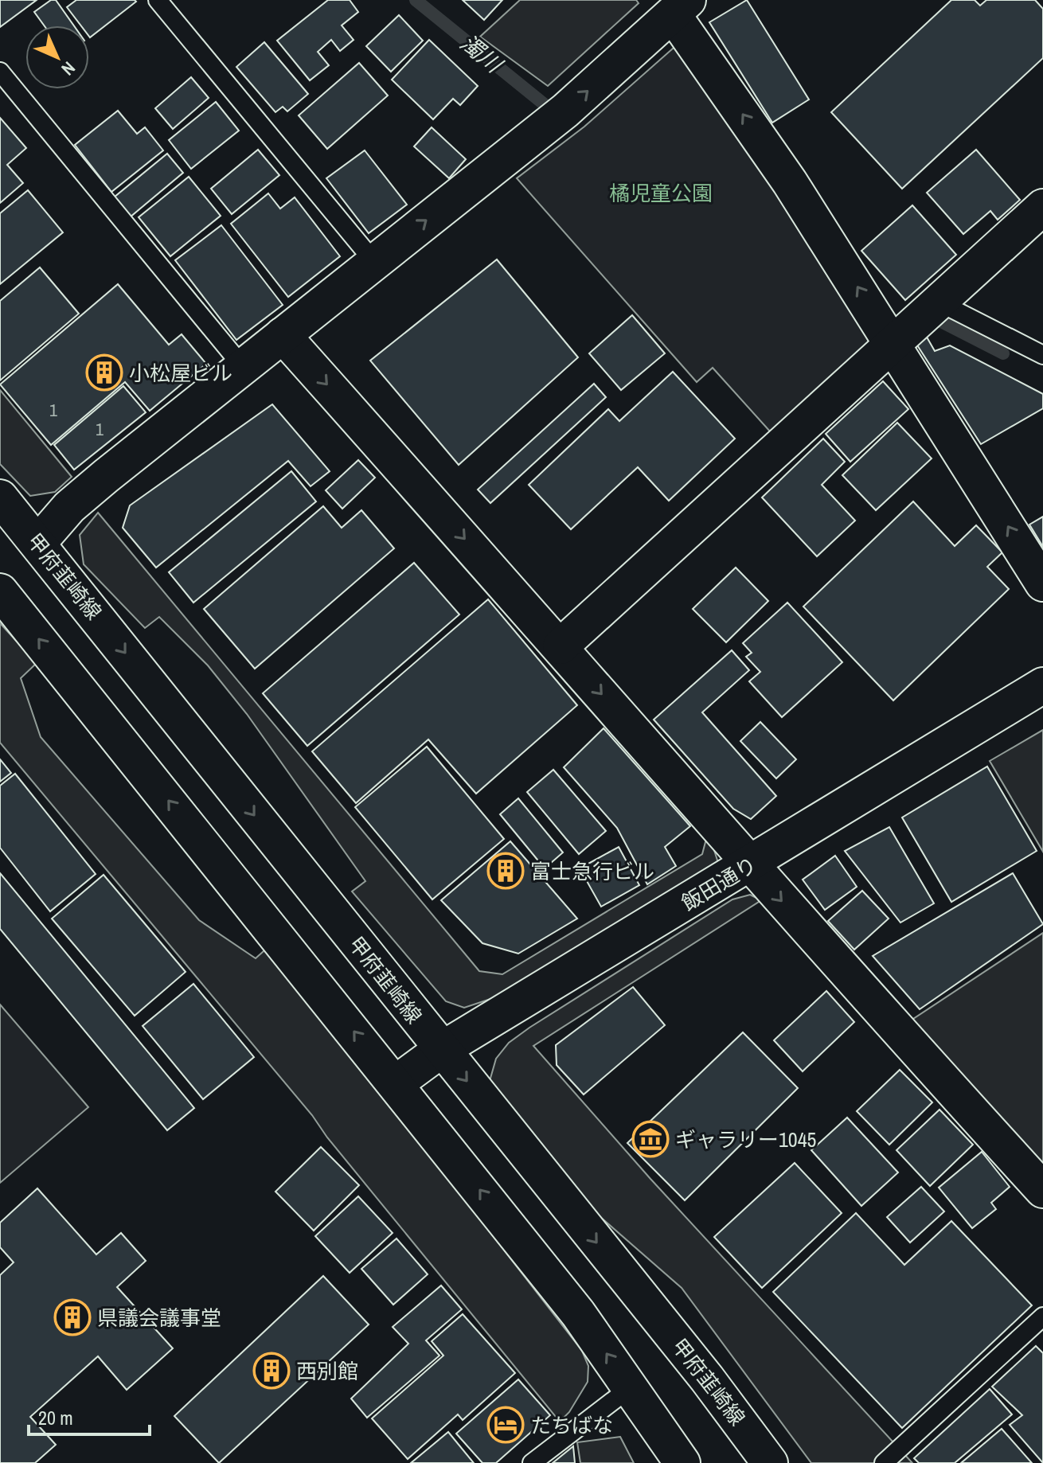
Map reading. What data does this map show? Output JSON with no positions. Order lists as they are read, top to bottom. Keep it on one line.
{"streets":{"street":["甲府韮崎線","飯田通り"]},"crossings":[["甲府韮崎線","飯田通り"]],"water":["濁川"],"parks":["橘児童公園"],"places":{"building":["小松屋ビル","富士急行ビル","県議会議事堂","西別館"],"museum":["ギャラリー1045"],"hotel":["たちばな"]},"house_numbers":["1","1"],"scale_bar":"20 m","north":"bottom right"}
